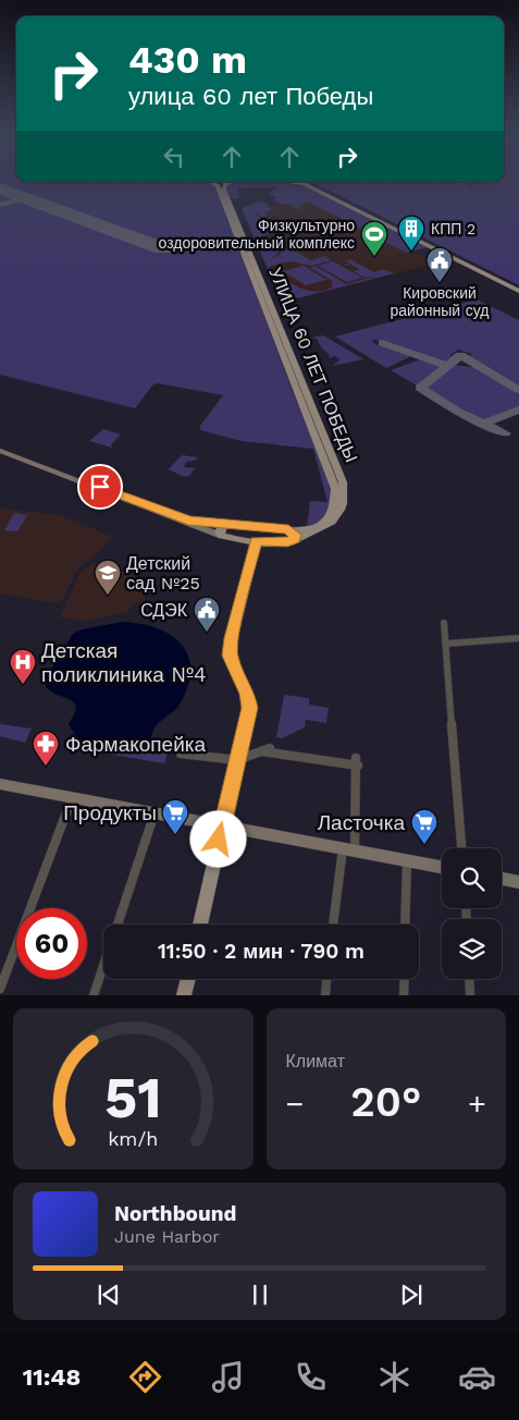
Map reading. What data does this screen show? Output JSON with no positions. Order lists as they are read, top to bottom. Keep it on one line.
{"streets":{"main road":["УЛИЦА 60 ЛЕТ ПОБЕДЫ"]},"places":{"building":["КПП 2"],"sports":["Физкультурно оздоровительный комплекс"],"public building":["Кировский районный суд","СДЭК"],"school or university":["Детский сад №25"],"hospital":["Детская поликлиника №4"],"pharmacy":["Фармакопейка"],"supermarket":["Продукты","Ласточка"]},"page":{"turn":["430 m","улица 60 лет Победы"],"limit":"60","trip":"11:50 · 2 мин · 790 m","tile":"Климат","heat":["−","20°","+"],"song":["Northbound","June Harbor"],"tabs":"11:48","gauge":["51","km/h"]}}
